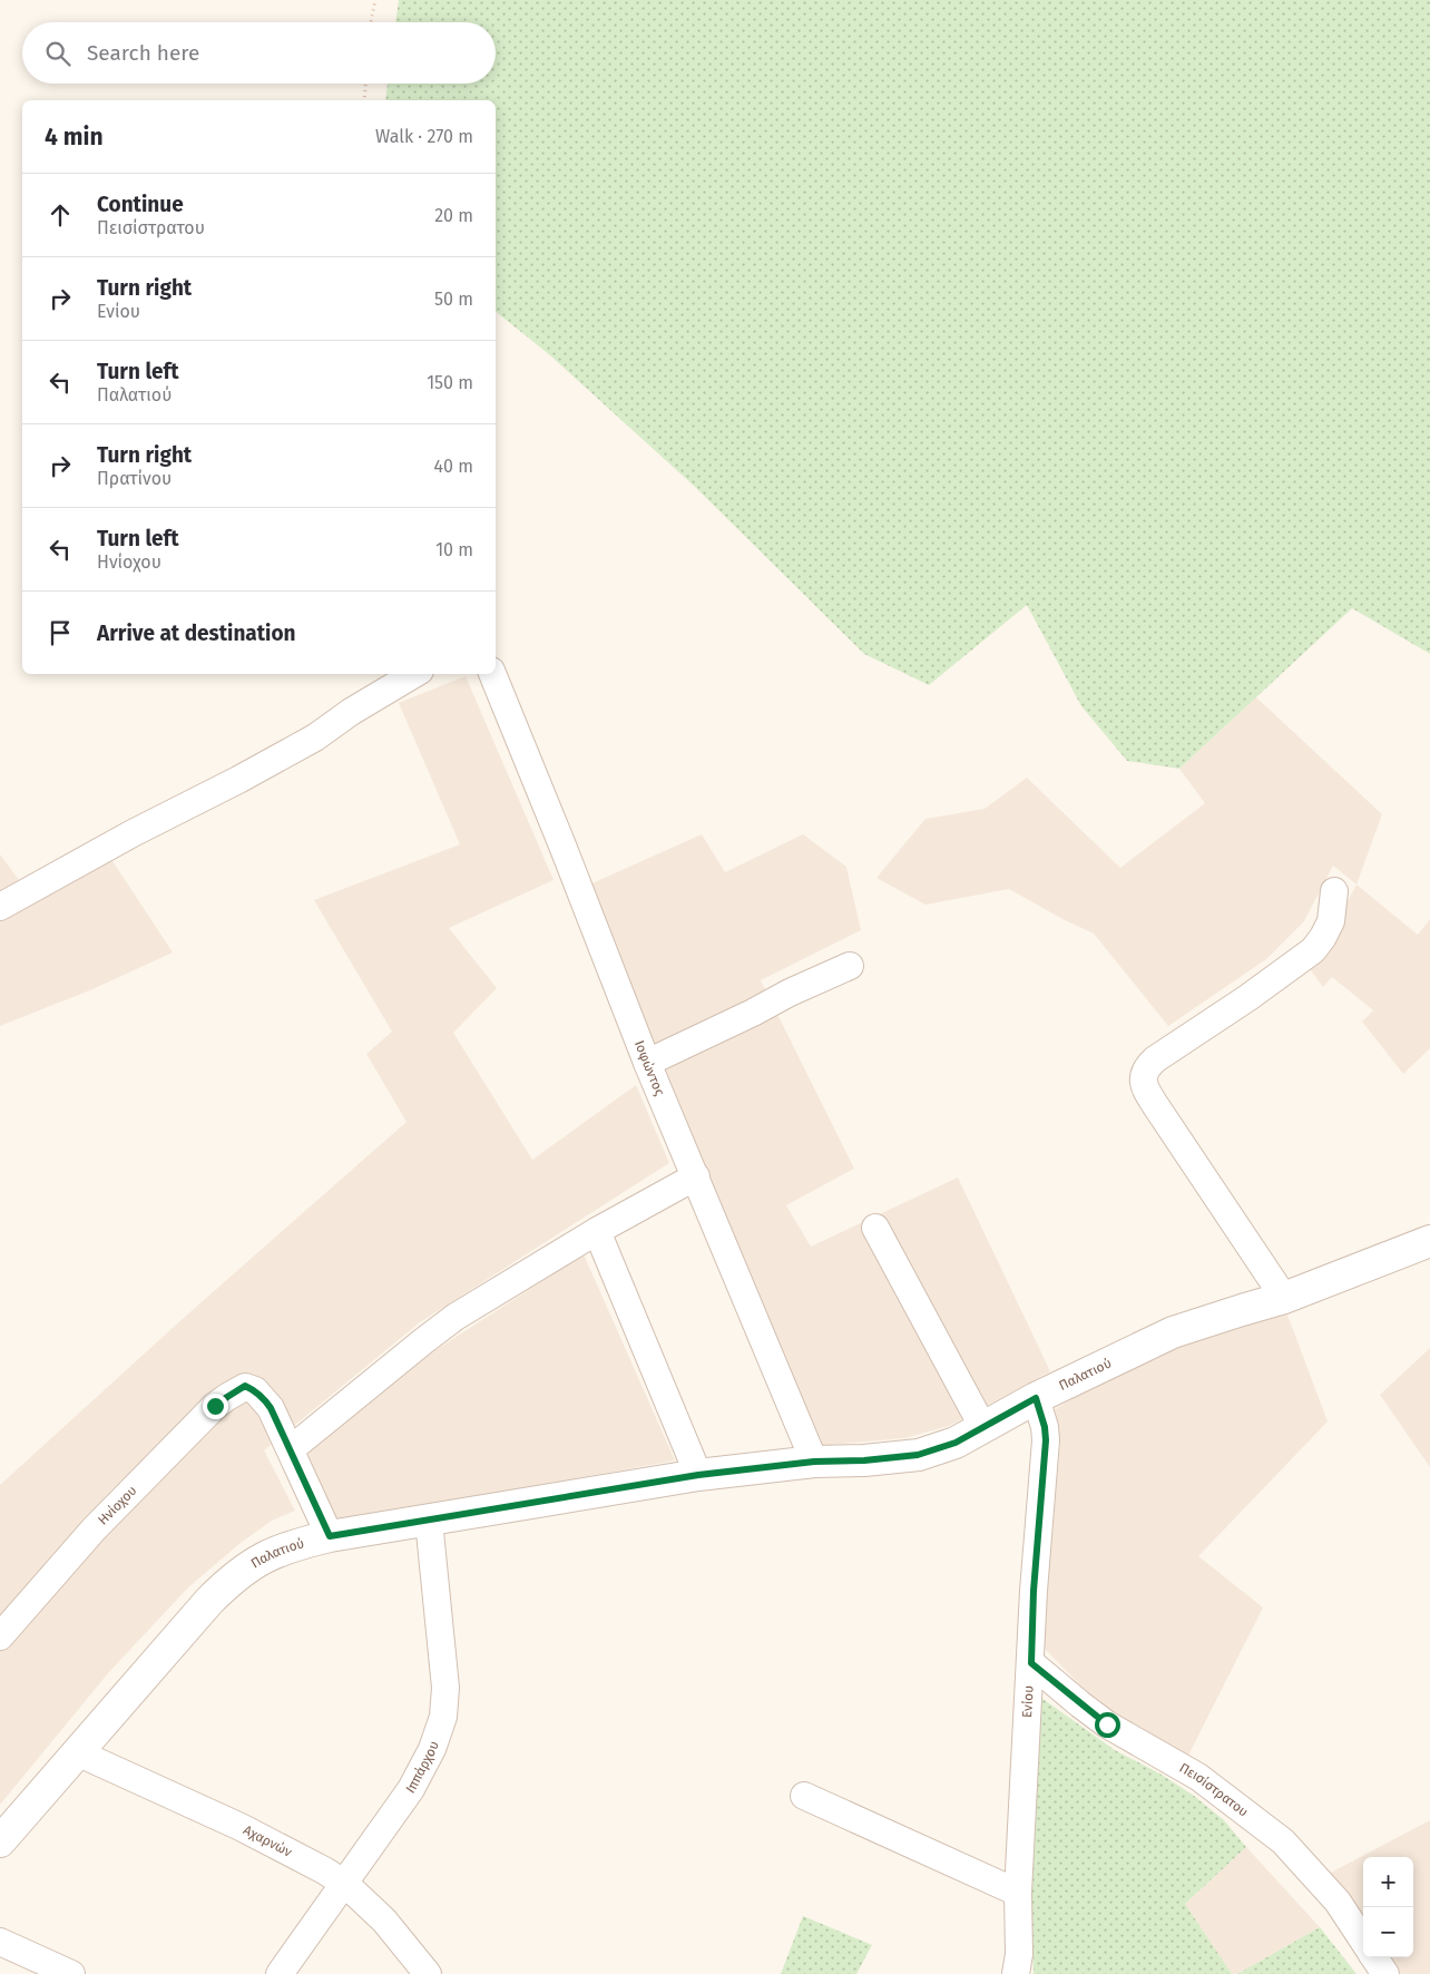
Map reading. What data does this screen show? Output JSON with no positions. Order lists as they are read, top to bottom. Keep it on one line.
{"streets":{"street":["Ιοφώντος","Παλατιού","Ηνίοχου","Ενίου","Ιππάρχου","Πεισίστρατου","Αχαρνών"]},"crossings":[["Ιοφώντος","Παλατιού"],["Παλατιού","Ενίου"],["Παλατιού","Ιππάρχου"],["Παλατιού","Αχαρνών"],["Ενίου","Πεισίστρατου"],["Ιππάρχου","Αχαρνών"]],"page":{"search":"Search here","heading":["4 min","Walk · 270 m"],"list":[["Continue","Πεισίστρατου","20 m"],["Turn right","Ενίου","50 m"],["Turn left","Παλατιού","150 m"],["Turn right","Πρατίνου","40 m"],["Turn left","Ηνίοχου","10 m"],"Arrive at destination"],"map_buttons":["+","−"]}}
